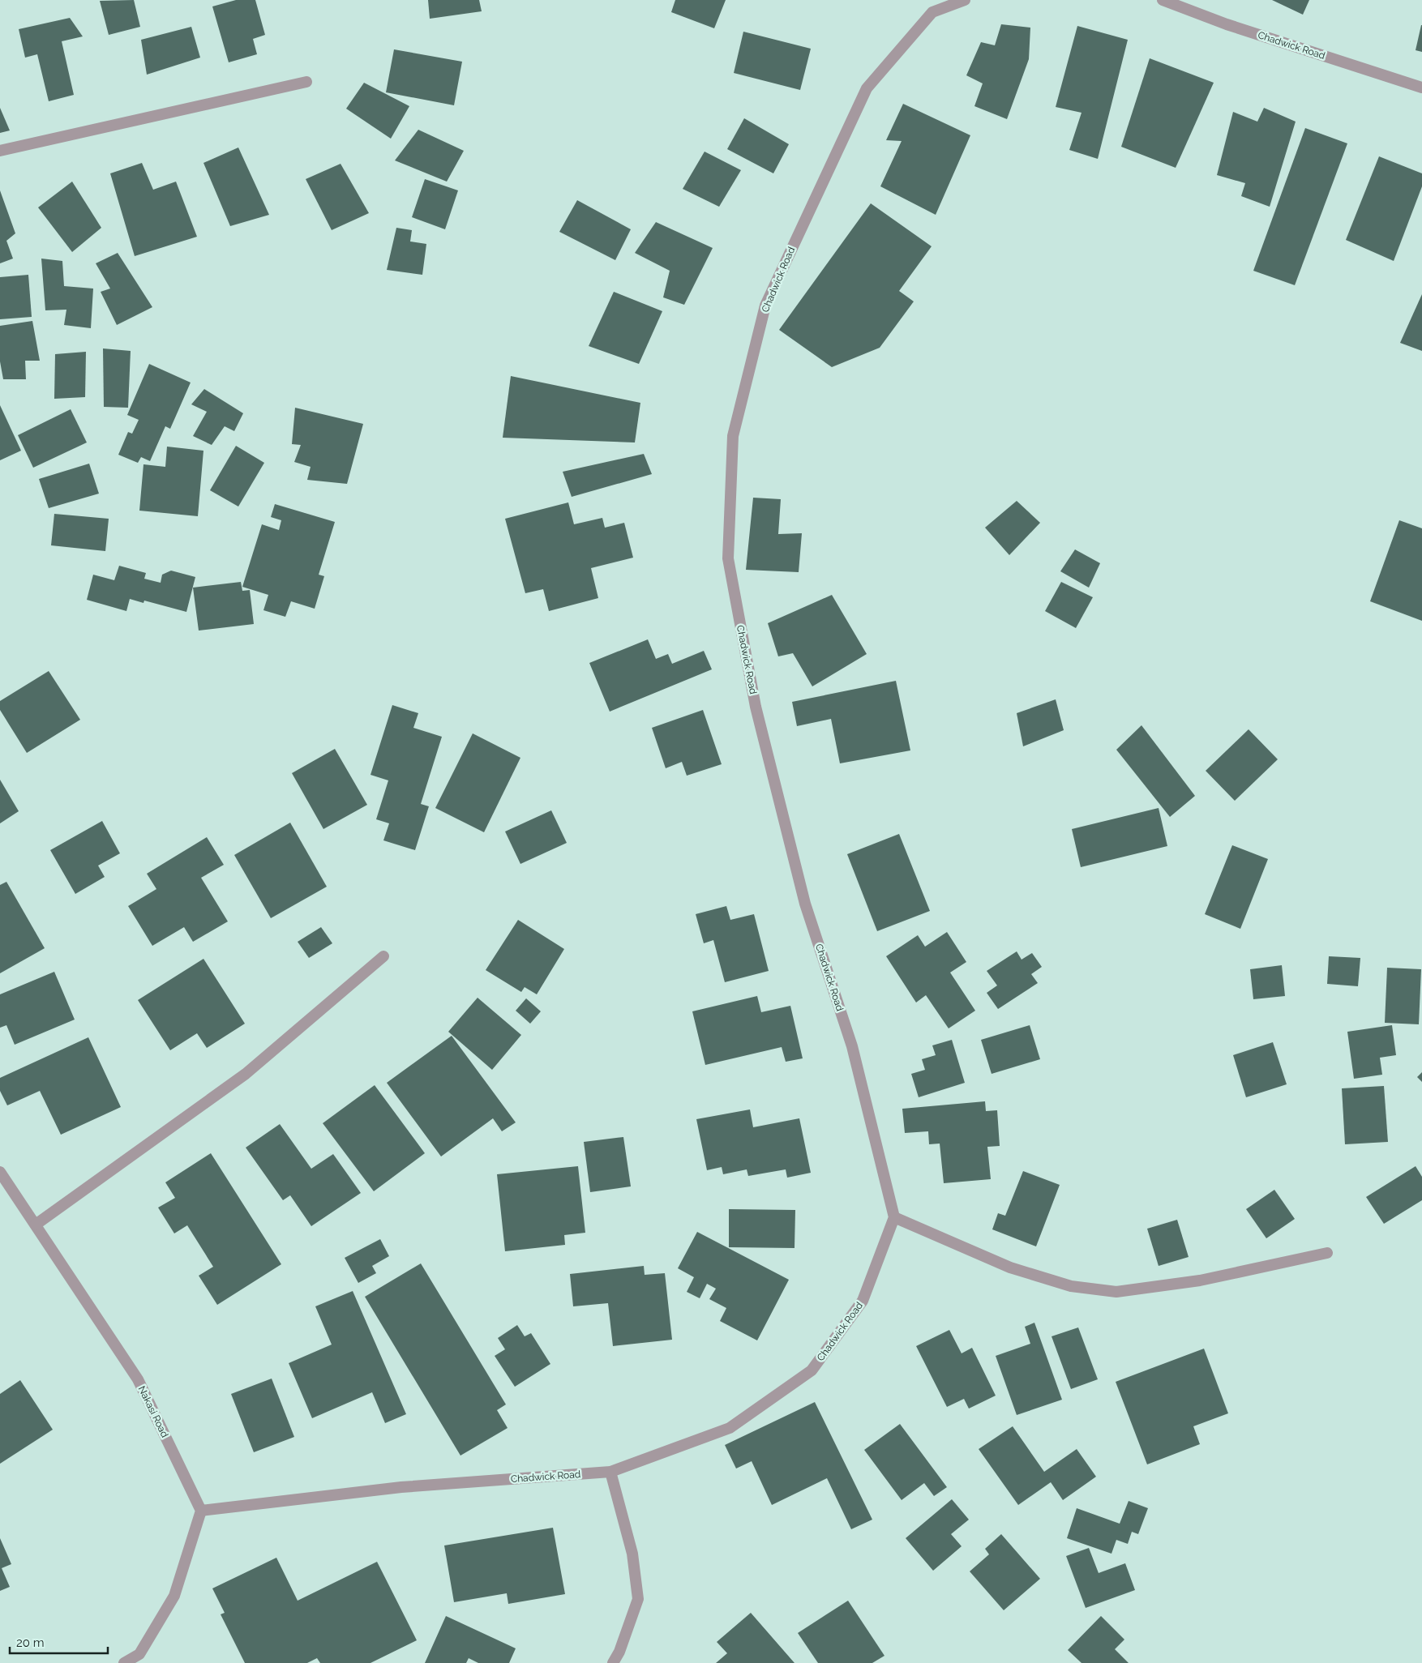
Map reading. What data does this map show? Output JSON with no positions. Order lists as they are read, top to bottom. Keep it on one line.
{"streets":{"street":["Chadwick Road","Nakasi Road"]},"crossings":[["Chadwick Road","Nakasi Road"]],"scale_bar":"20 m"}
